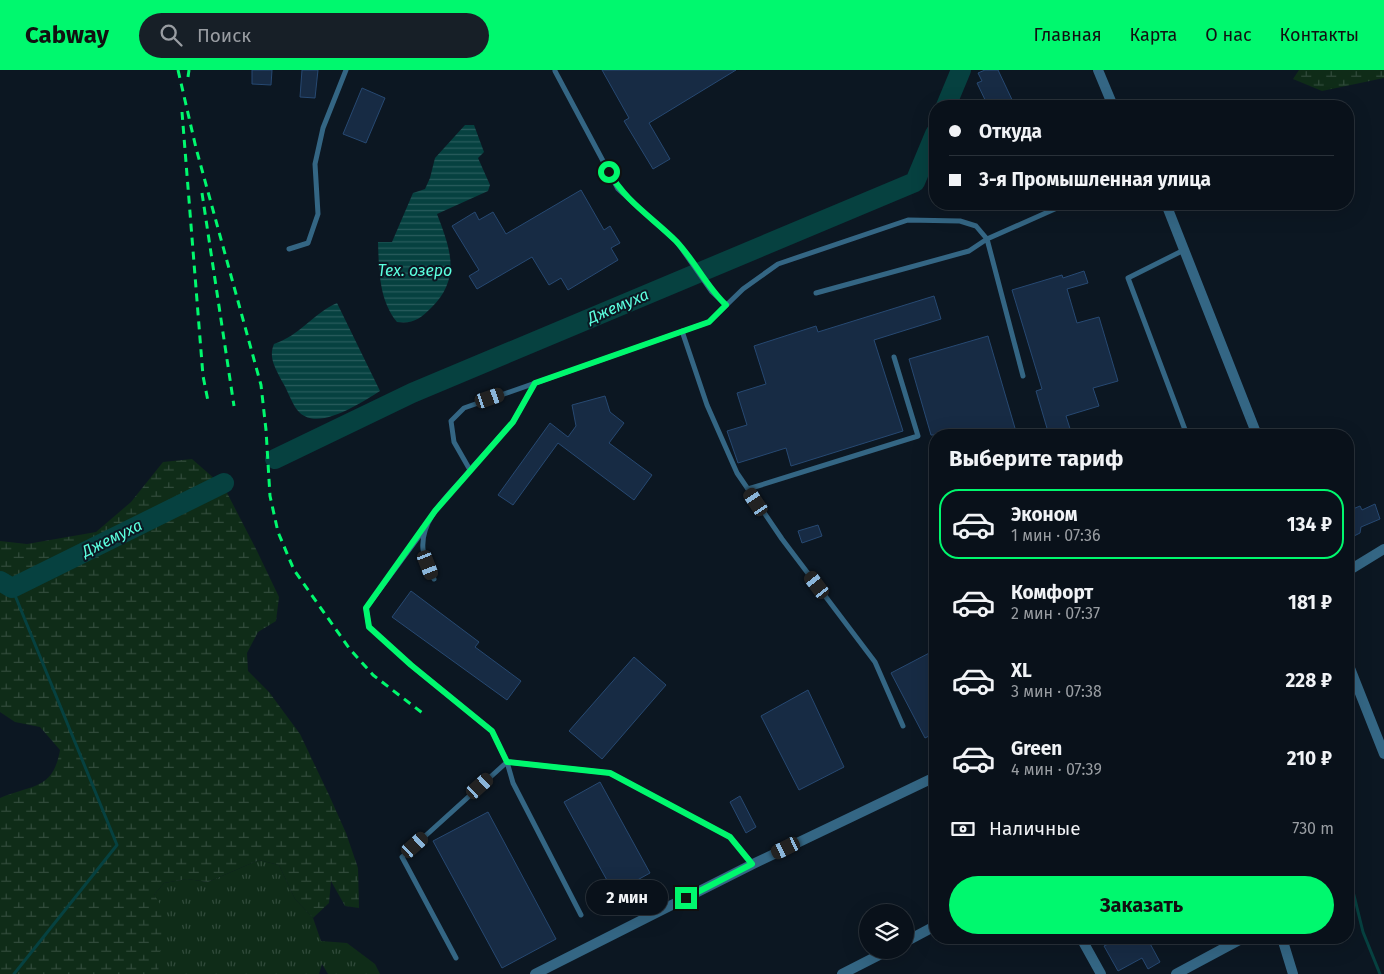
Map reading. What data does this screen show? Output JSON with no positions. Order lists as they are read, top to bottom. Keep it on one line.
{"water":["Тех. озеро","Джемуха"],"page":{"header":"Cabway","search":"Поиск","nav":["Главная","Карта","О нас","Контакты"],"banner":["Откуда","3-я Промышленная улица"],"heading":"Выберите тариф","list":[{"name":"Эконом","note":"1 мин · 07:36","value":"134 ₽"},{"name":"Комфорт","note":"2 мин · 07:37","value":"181 ₽"},{"name":"XL","note":"3 мин · 07:38","value":"228 ₽"},{"name":"Green","note":"4 мин · 07:39","value":"210 ₽"}],"pay":["Наличные","730 m"],"buttons":"Заказать","bubble":"2 мин"}}
